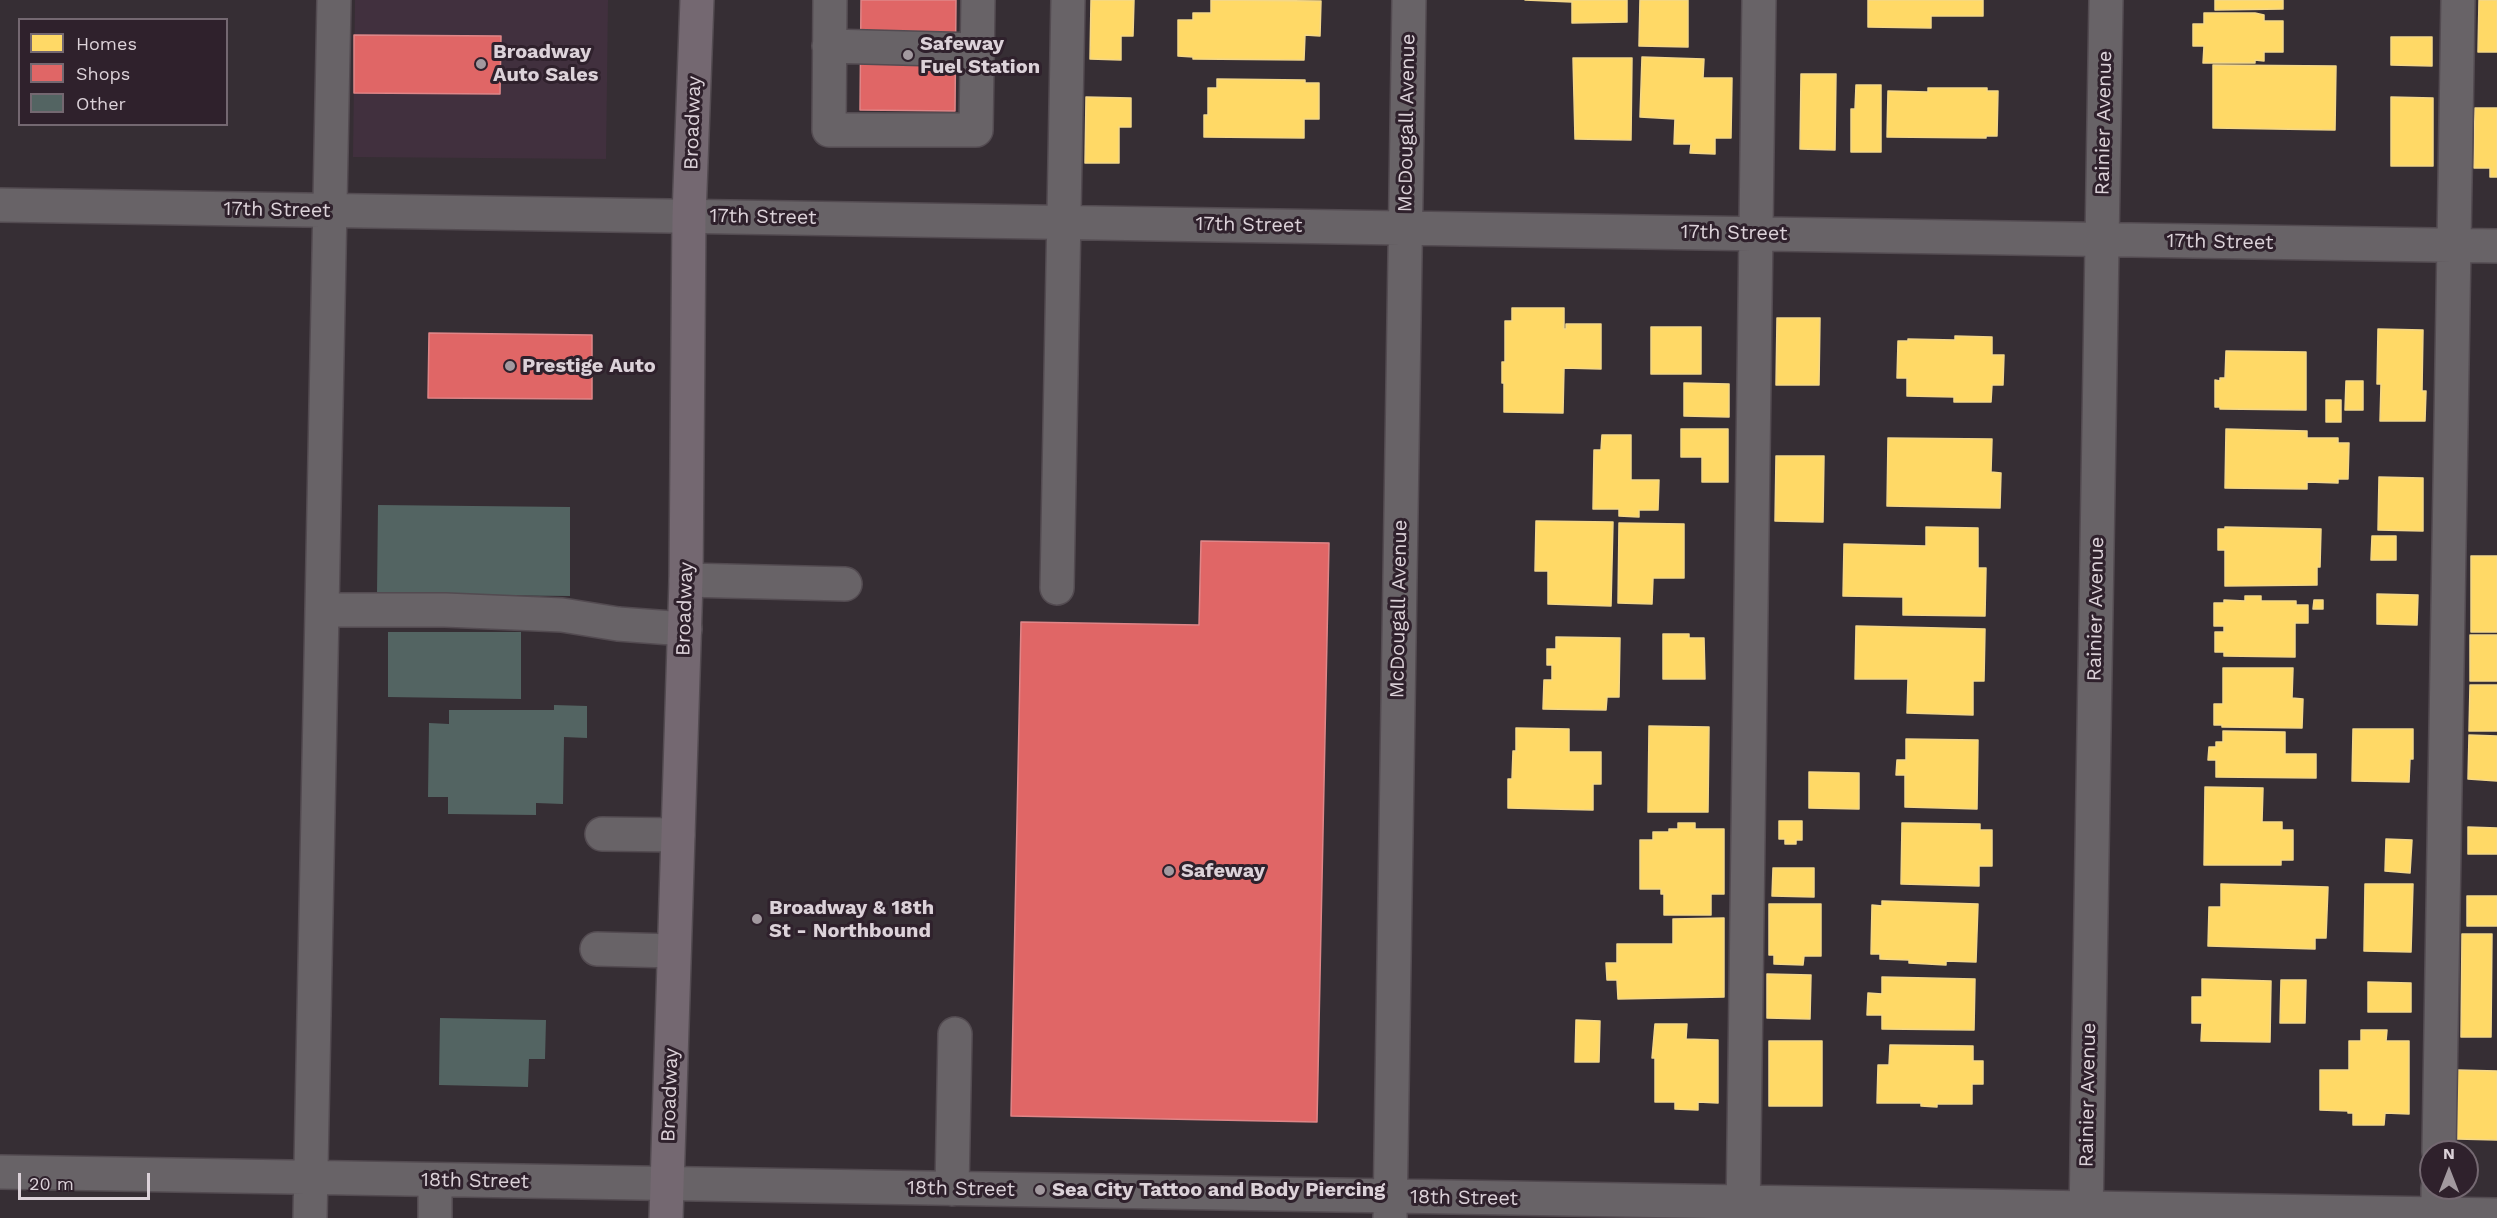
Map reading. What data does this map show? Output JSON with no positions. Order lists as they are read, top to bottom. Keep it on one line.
{"streets":{"main road":["Broadway"],"street":["McDougall Avenue","Rainier Avenue","17th Street","18th Street"]},"crossings":[["Broadway","17th Street"],["Broadway","18th Street"],["McDougall Avenue","17th Street"],["McDougall Avenue","18th Street"],["Rainier Avenue","17th Street"],["Rainier Avenue","18th Street"]],"places":["Safeway Fuel Station","Broadway Auto Sales","Prestige Auto","Safeway","Broadway & 18th St - Northbound","Sea City Tattoo and Body Piercing"],"legend":["Homes","Shops","Other"],"scale_bar":"20 m","north":"top"}
